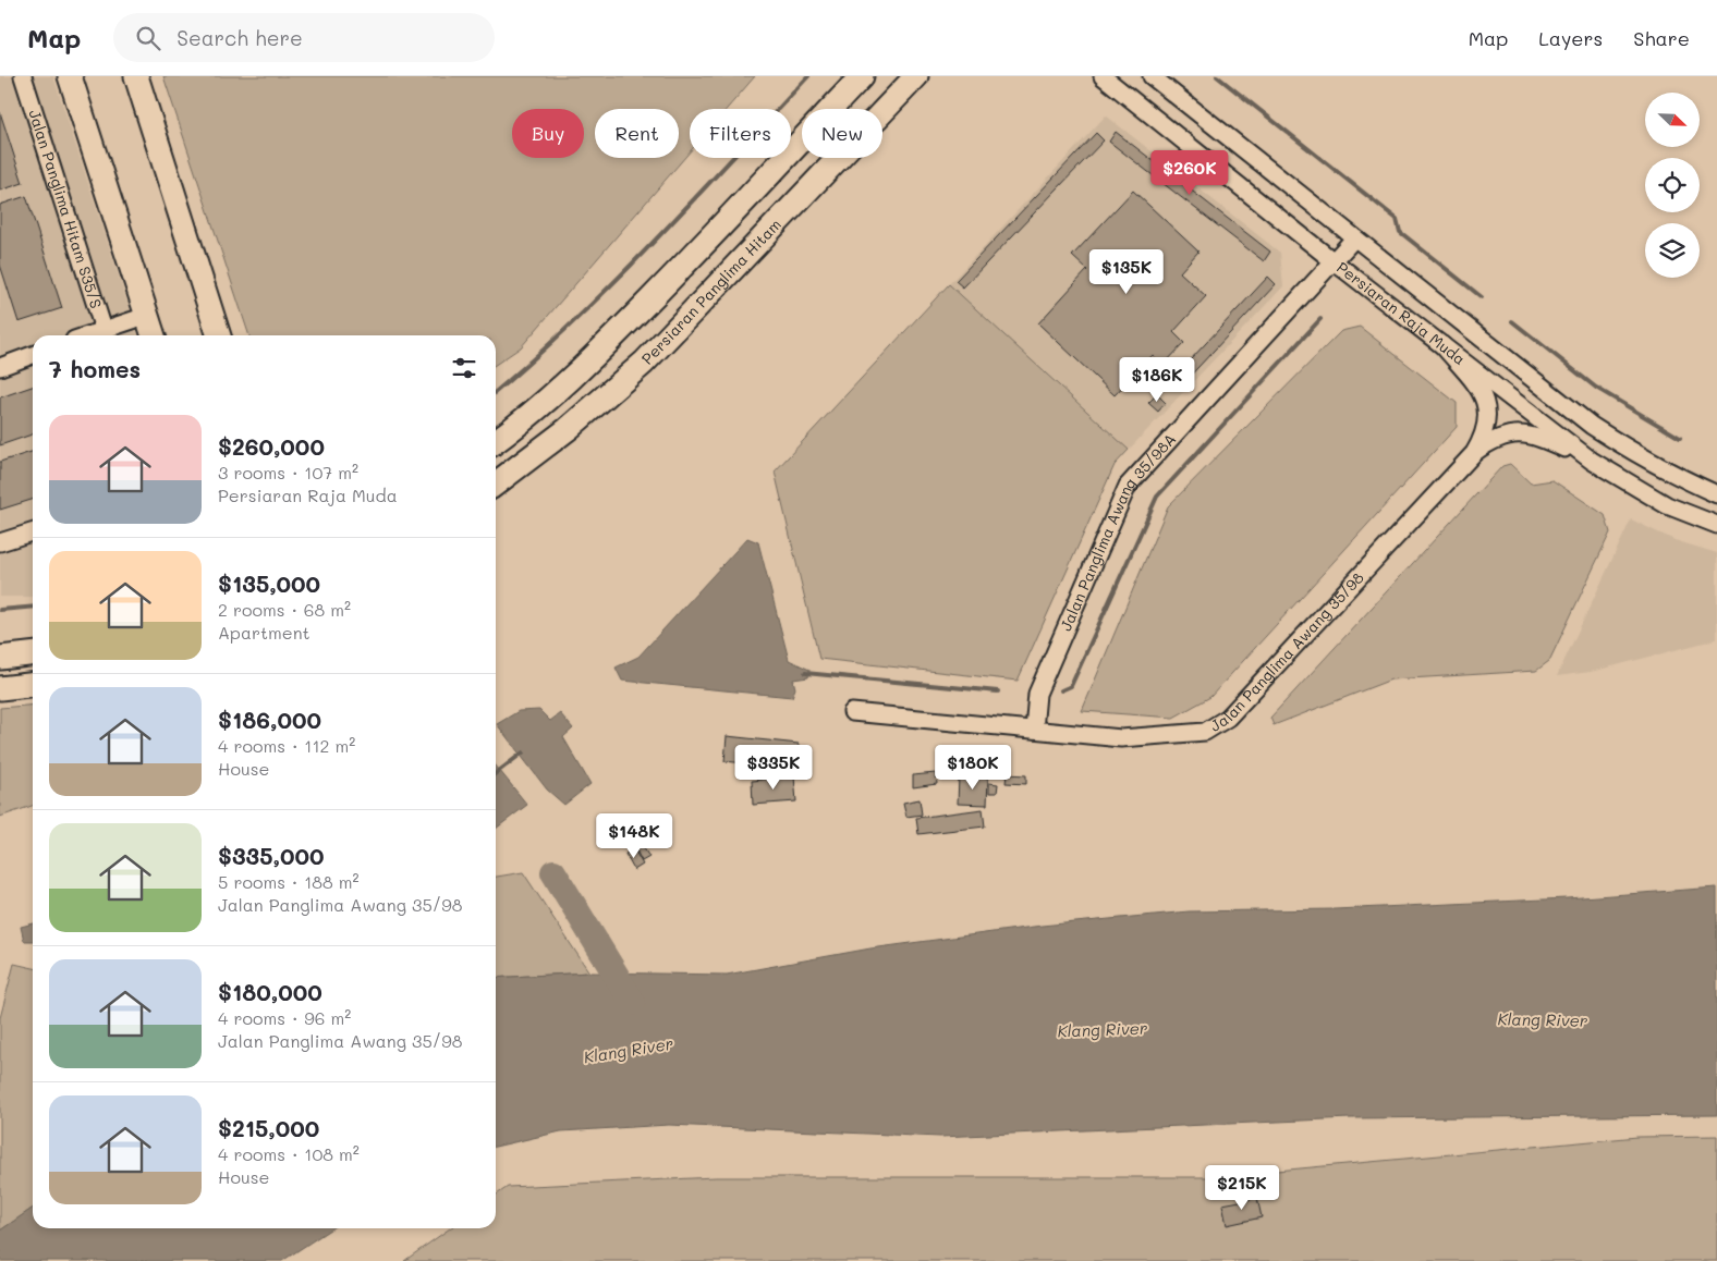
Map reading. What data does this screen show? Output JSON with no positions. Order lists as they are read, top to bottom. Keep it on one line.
{"streets":{"main road":["Persiaran Panglima Hitam"],"street":["Jalan Panglima Hitam S35/S","Persiaran Raja Muda","Jalan Panglima Awang 35/98A","Jalan Panglima Awang 35/98"]},"crossings":[["Persiaran Raja Muda","Jalan Panglima Awang 35/98A"],["Jalan Panglima Awang 35/98A","Jalan Panglima Awang 35/98"]],"water":["Klang River"],"north":"bottom right","page":{"header":"Map","search":"Search here","nav":["Map","Layers","Share"],"chip":["Buy","Rent","Filters","New"],"price":["$260K","$135K","$186K","$335K","$180K","$148K","$215K"],"heading":"7 homes","list":[{"name":"$260,000","note":"3 rooms · 107 m² · Persiaran Raja Muda"},{"name":"$135,000","note":"2 rooms · 68 m² · Apartment"},{"name":"$186,000","note":"4 rooms · 112 m² · House"},{"name":"$335,000","note":"5 rooms · 188 m² · Jalan Panglima Awang 35/98"},{"name":"$180,000","note":"4 rooms · 96 m² · Jalan Panglima Awang 35/98"},{"name":"$215,000","note":"4 rooms · 108 m² · House"}]}}
